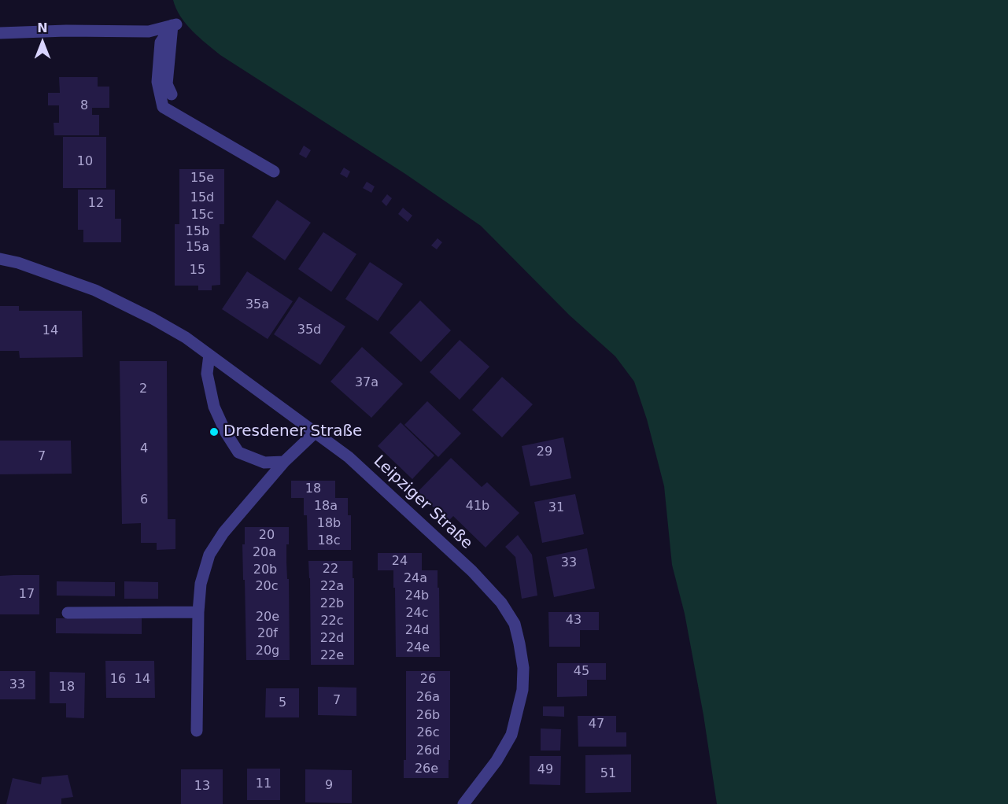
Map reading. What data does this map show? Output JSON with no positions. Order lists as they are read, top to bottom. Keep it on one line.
{"streets":{"street":["Leipziger Straße"]},"places":["Dresdener Straße"],"house_numbers":["8","10","15e","15d","12","15c","15b","15a","15","35a","35d","14","37a","2","4","29","7","18","6","18a","41b","31","18b","20","18c","20a","24","33","22","20b","24a","20c","22a","17","24b","22b","24c","20e","43","22c","24d","20f","22d","24e","20g","22e","45","16","14","26","33","18","26a","7","5","26b","47","26c","26d","26e","49","51","11","9","13"],"north":"top"}
